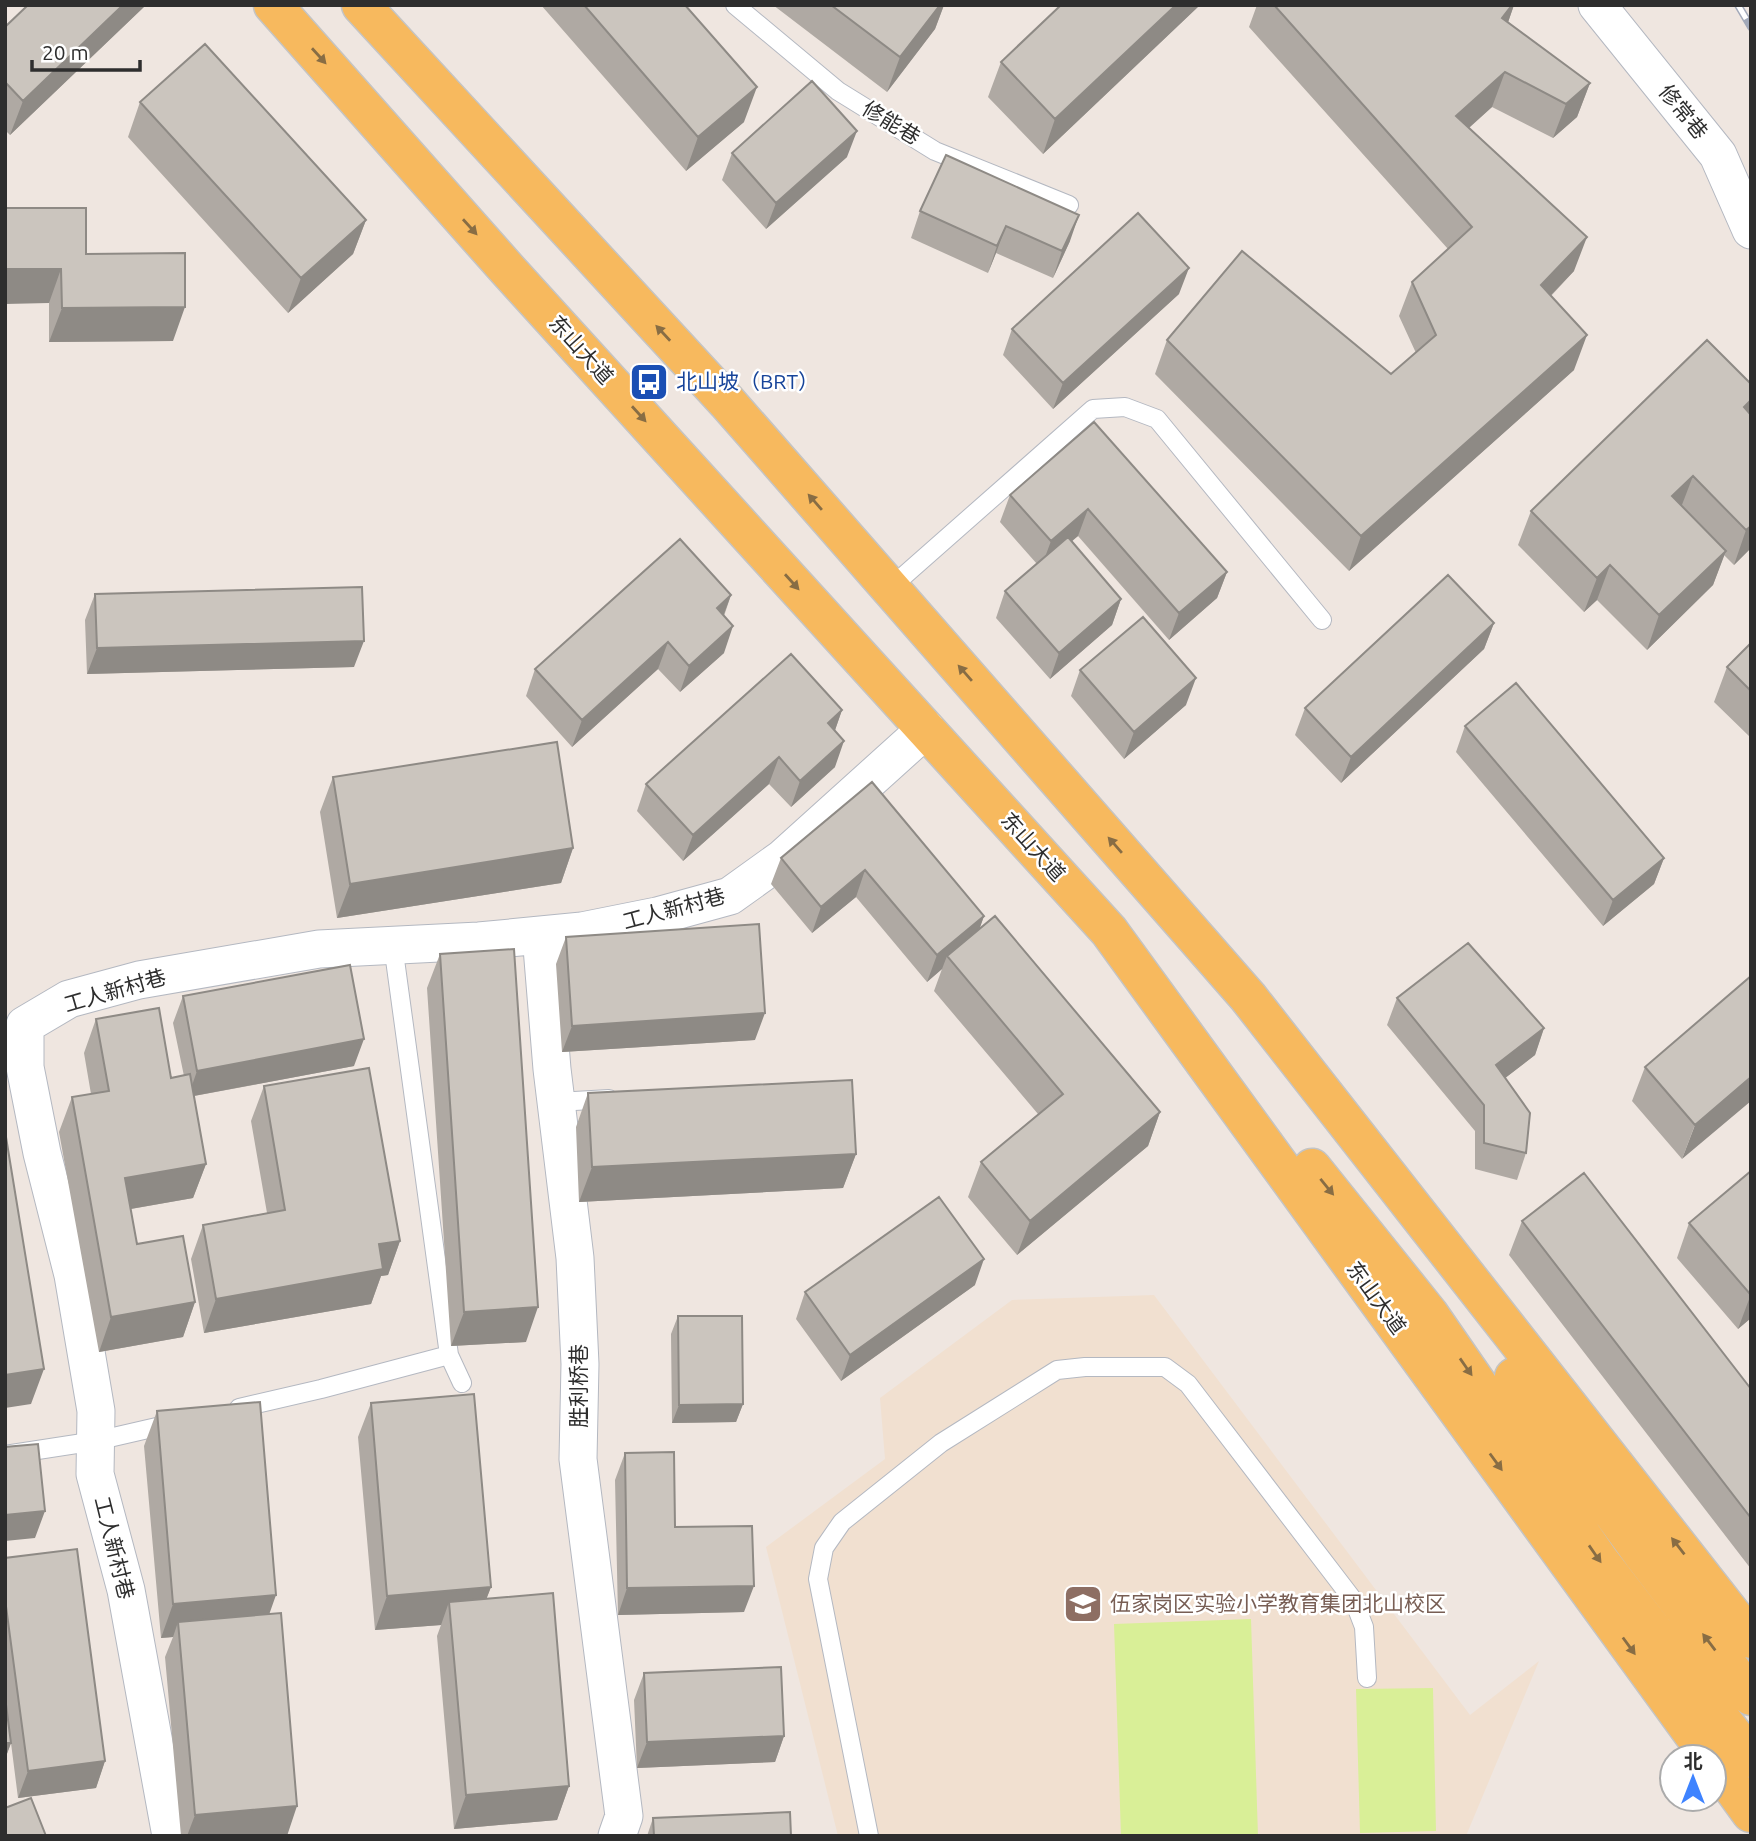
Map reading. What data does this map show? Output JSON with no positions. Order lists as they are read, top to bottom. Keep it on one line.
{"streets":{"main road":["东山大道"],"street":["修常巷","工人新村巷","胜利桥巷"],"lane":["修能巷"]},"crossings":[["东山大道","工人新村巷"],["工人新村巷","胜利桥巷"]],"places":{"bus stop":["北山坡（BRT）"],"school or university":["伍家岗区实验小学教育集团北山校区"]},"scale_bar":"20 m","north":"top"}
